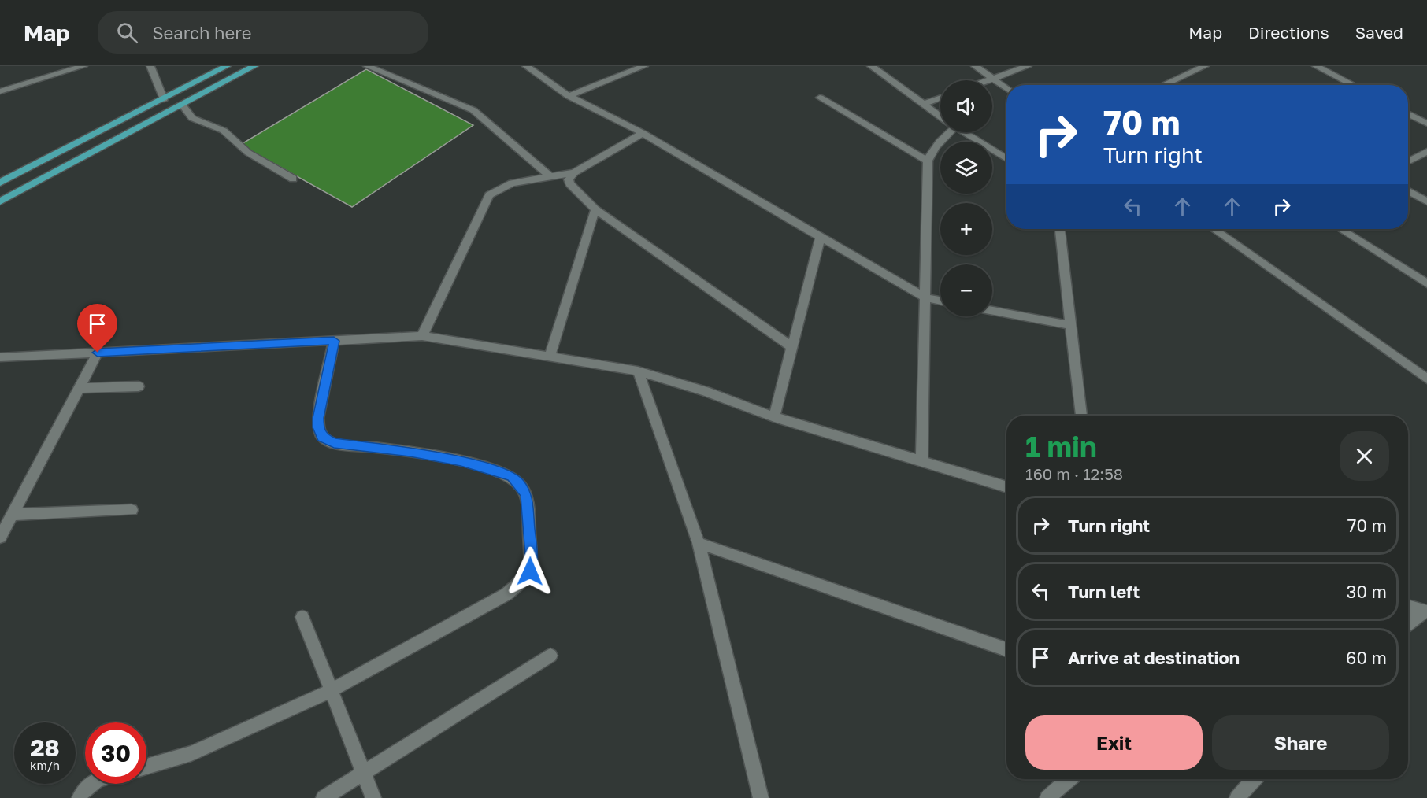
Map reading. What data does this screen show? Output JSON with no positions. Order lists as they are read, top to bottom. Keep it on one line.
{"page":{"header":"Map","search":"Search here","nav":["Map","Directions","Saved"],"map_buttons":["+","−"],"turn":["70 m","Turn right"],"heading":["1 min","160 m · 12:58"],"list":[{"name":"Turn right","value":"70 m"},{"name":"Turn left","value":"30 m"},{"name":"Arrive at destination","value":"60 m"}],"buttons":["Exit","Share"],"speed":"28 km/h","limit":"30"}}
